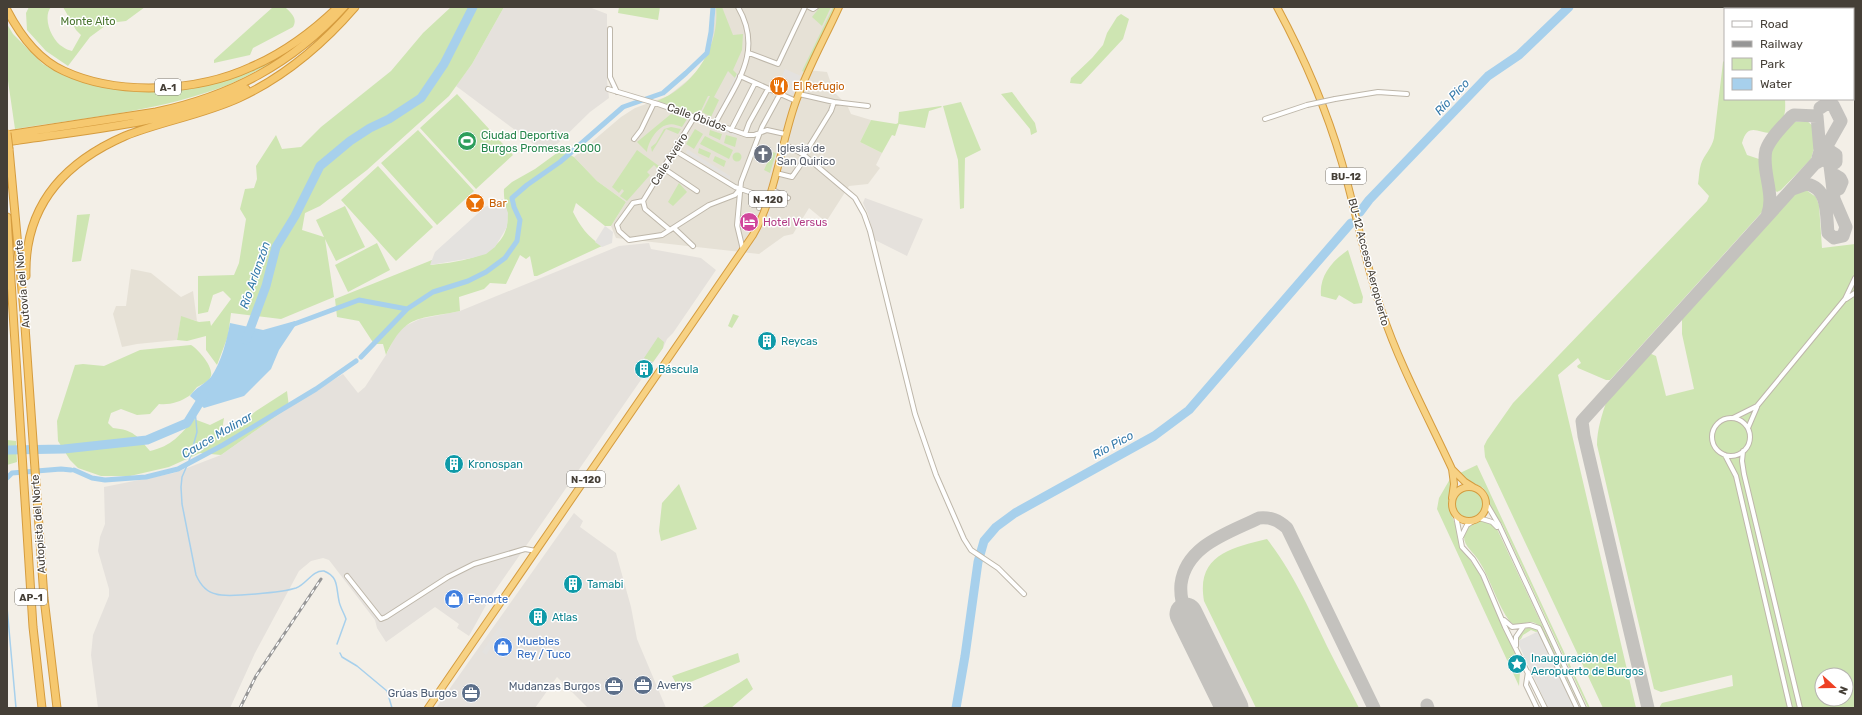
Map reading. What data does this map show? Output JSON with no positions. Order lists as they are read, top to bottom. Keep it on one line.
{"streets":{"highway":["A-1","BU-12","N-120","BU-12 Acceso Aeropuerto","Autovía del Norte","Autopista del Norte","AP-1"],"street":["Calle Óbidos","Calle Aveiro"]},"crossings":[["Calle Óbidos","Calle Aveiro"],["Calle Óbidos","N-120"],["BU-12","BU-12 Acceso Aeropuerto"],["Autovía del Norte","Autopista del Norte"]],"water":["Río Pico","Río Arlanzón","Cauce Molinar"],"parks":["Monte Alto"],"places":{"restaurant":["El Refugio"],"sports":["Ciudad Deportiva Burgos Promesas 2000"],"church":["Iglesia de San Quirico"],"bar":["Bar"],"hotel":["Hotel Versus"],"building":["Reycas","Báscula","Kronospan","Tamabi","Atlas"],"shop":["Fenorte","Muebles Rey / Tuco"],"place":["Inauguración del Aeropuerto de Burgos"],"office":["Averys","Mudanzas Burgos","Grúas Burgos"]},"legend":["Road","Railway","Park","Water"],"north":"right"}
